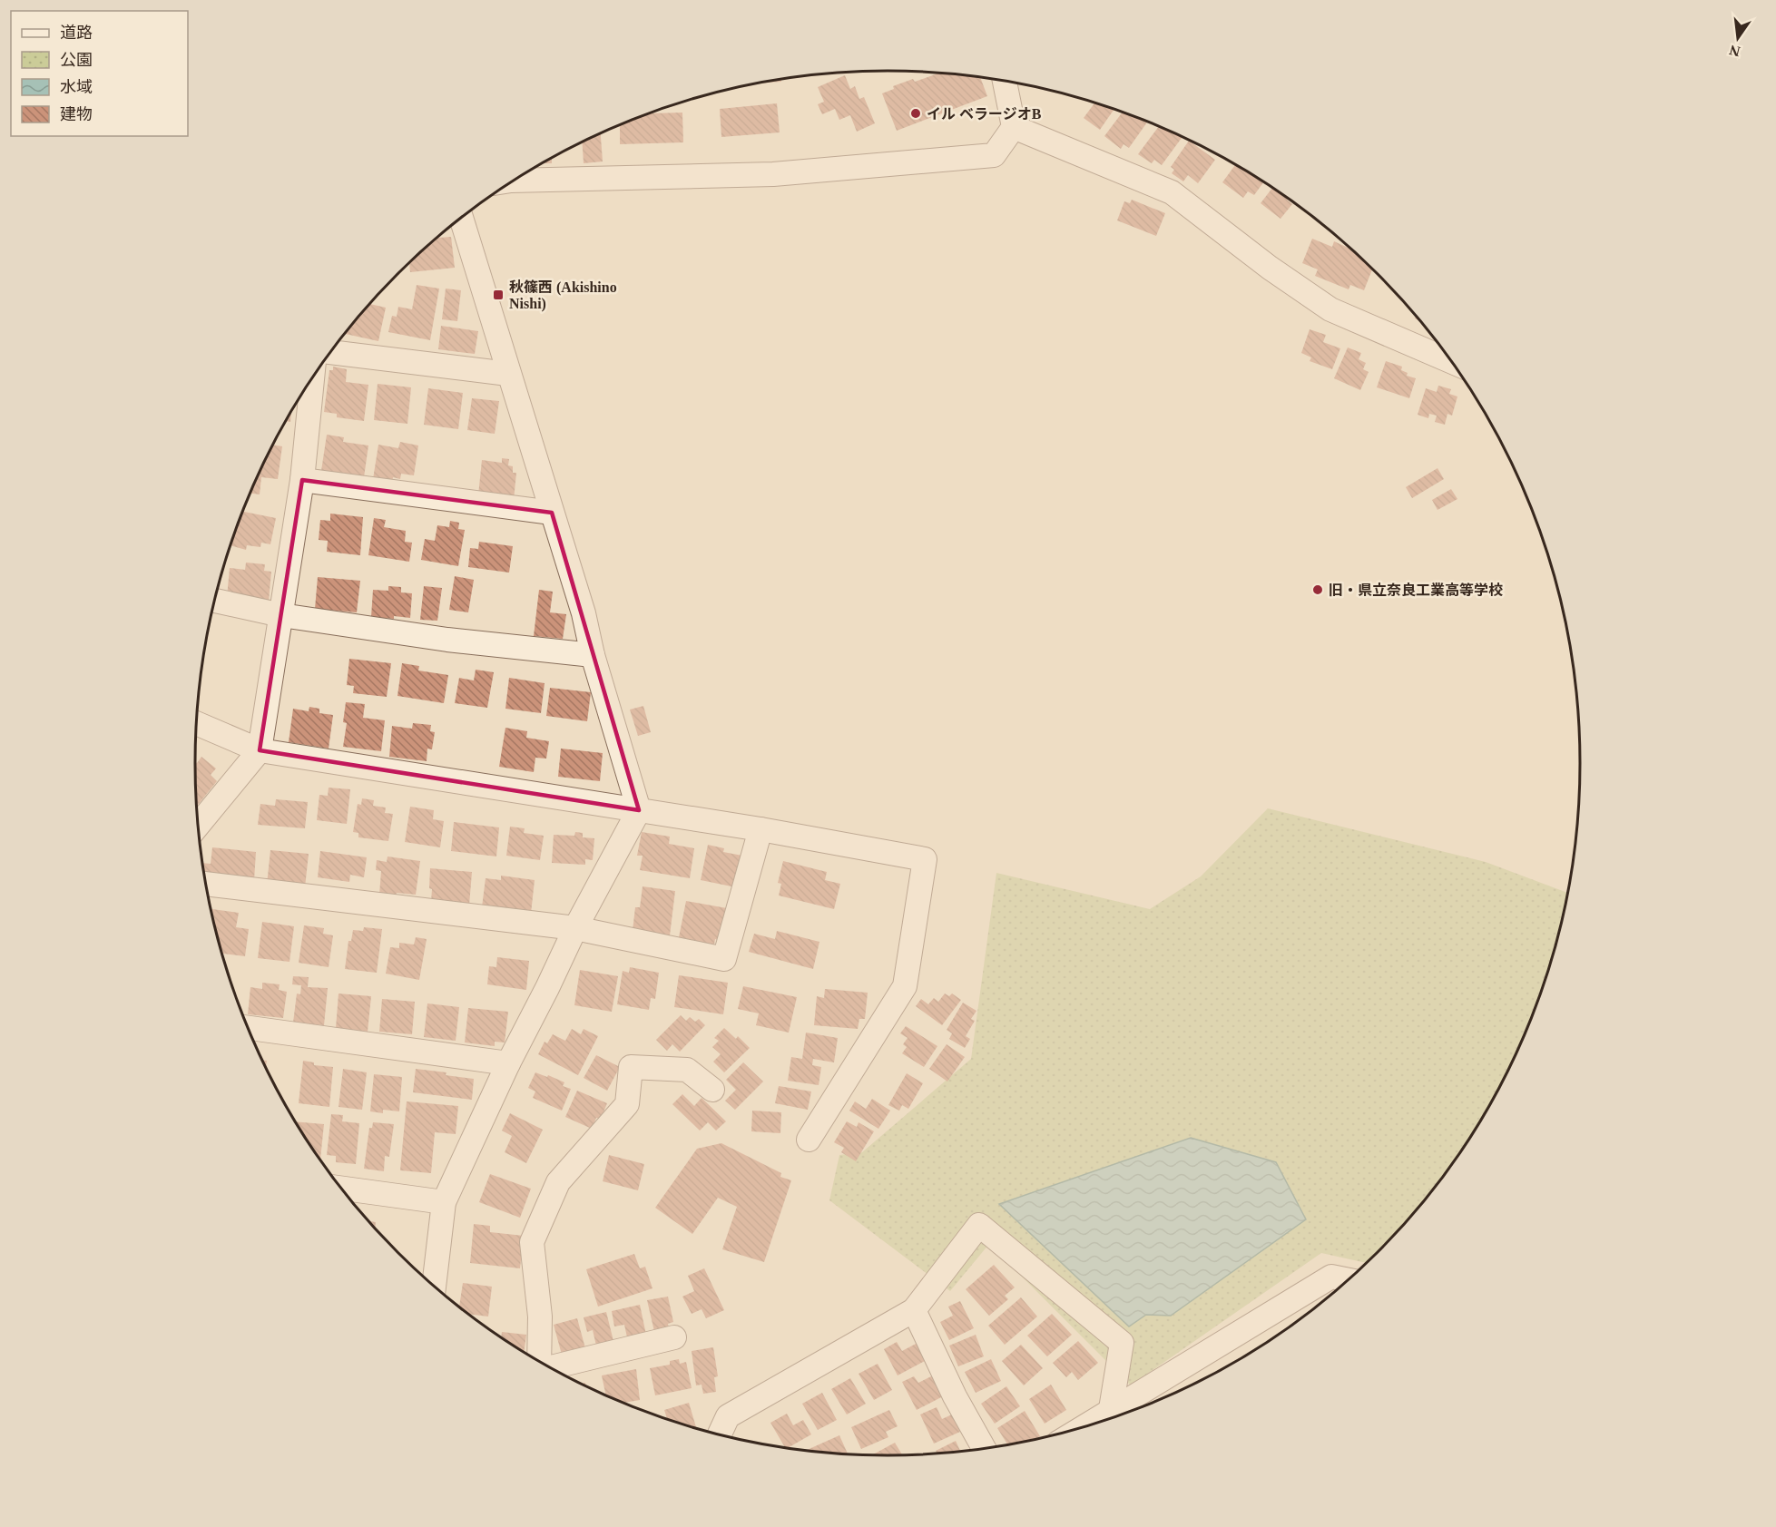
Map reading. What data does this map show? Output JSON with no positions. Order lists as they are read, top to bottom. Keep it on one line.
{"places":{"other":["イル ベラージオB","旧・県立奈良工業高等学校"],"transit":["秋篠西 (Akishino Nishi)"]},"legend":["道路","公園","水域","建物"],"north":"bottom"}
